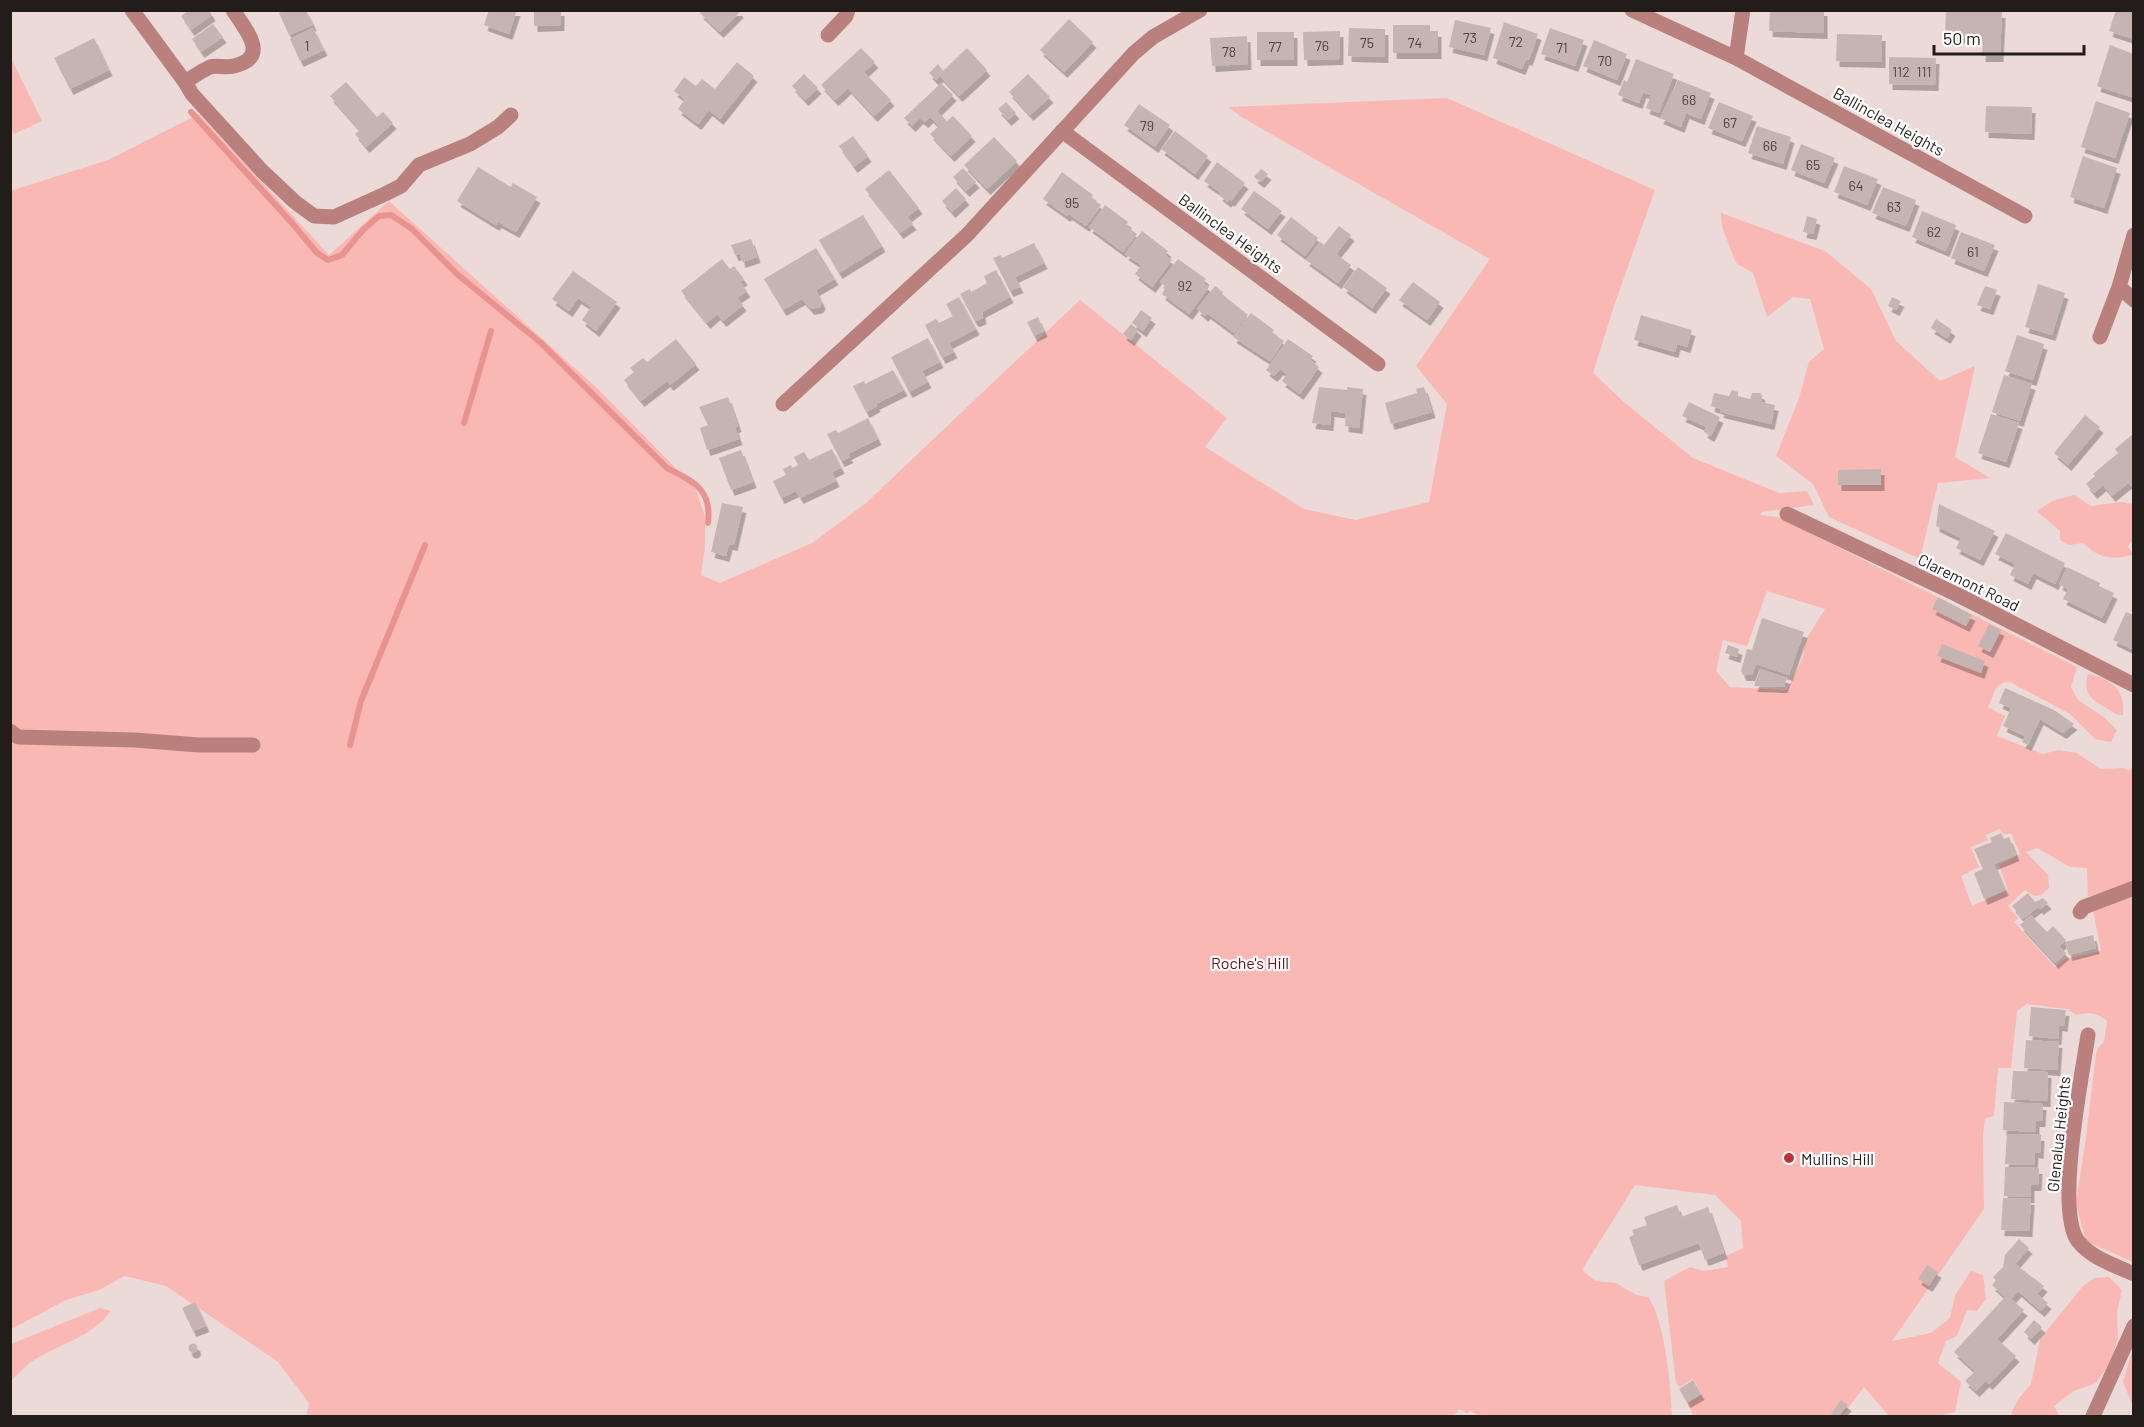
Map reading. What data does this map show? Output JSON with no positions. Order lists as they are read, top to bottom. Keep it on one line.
{"streets":{"street":["Ballinclea Heights","Claremont Road","Glenalua Heights"]},"parks":["Roche's Hill"],"places":["Mullins Hill"],"house_numbers":["73","72","75","74","1","76","77","71","78","70","112","111","68","67","79","66","65","64","95","63","62","61","92"],"scale_bar":"50 m"}
